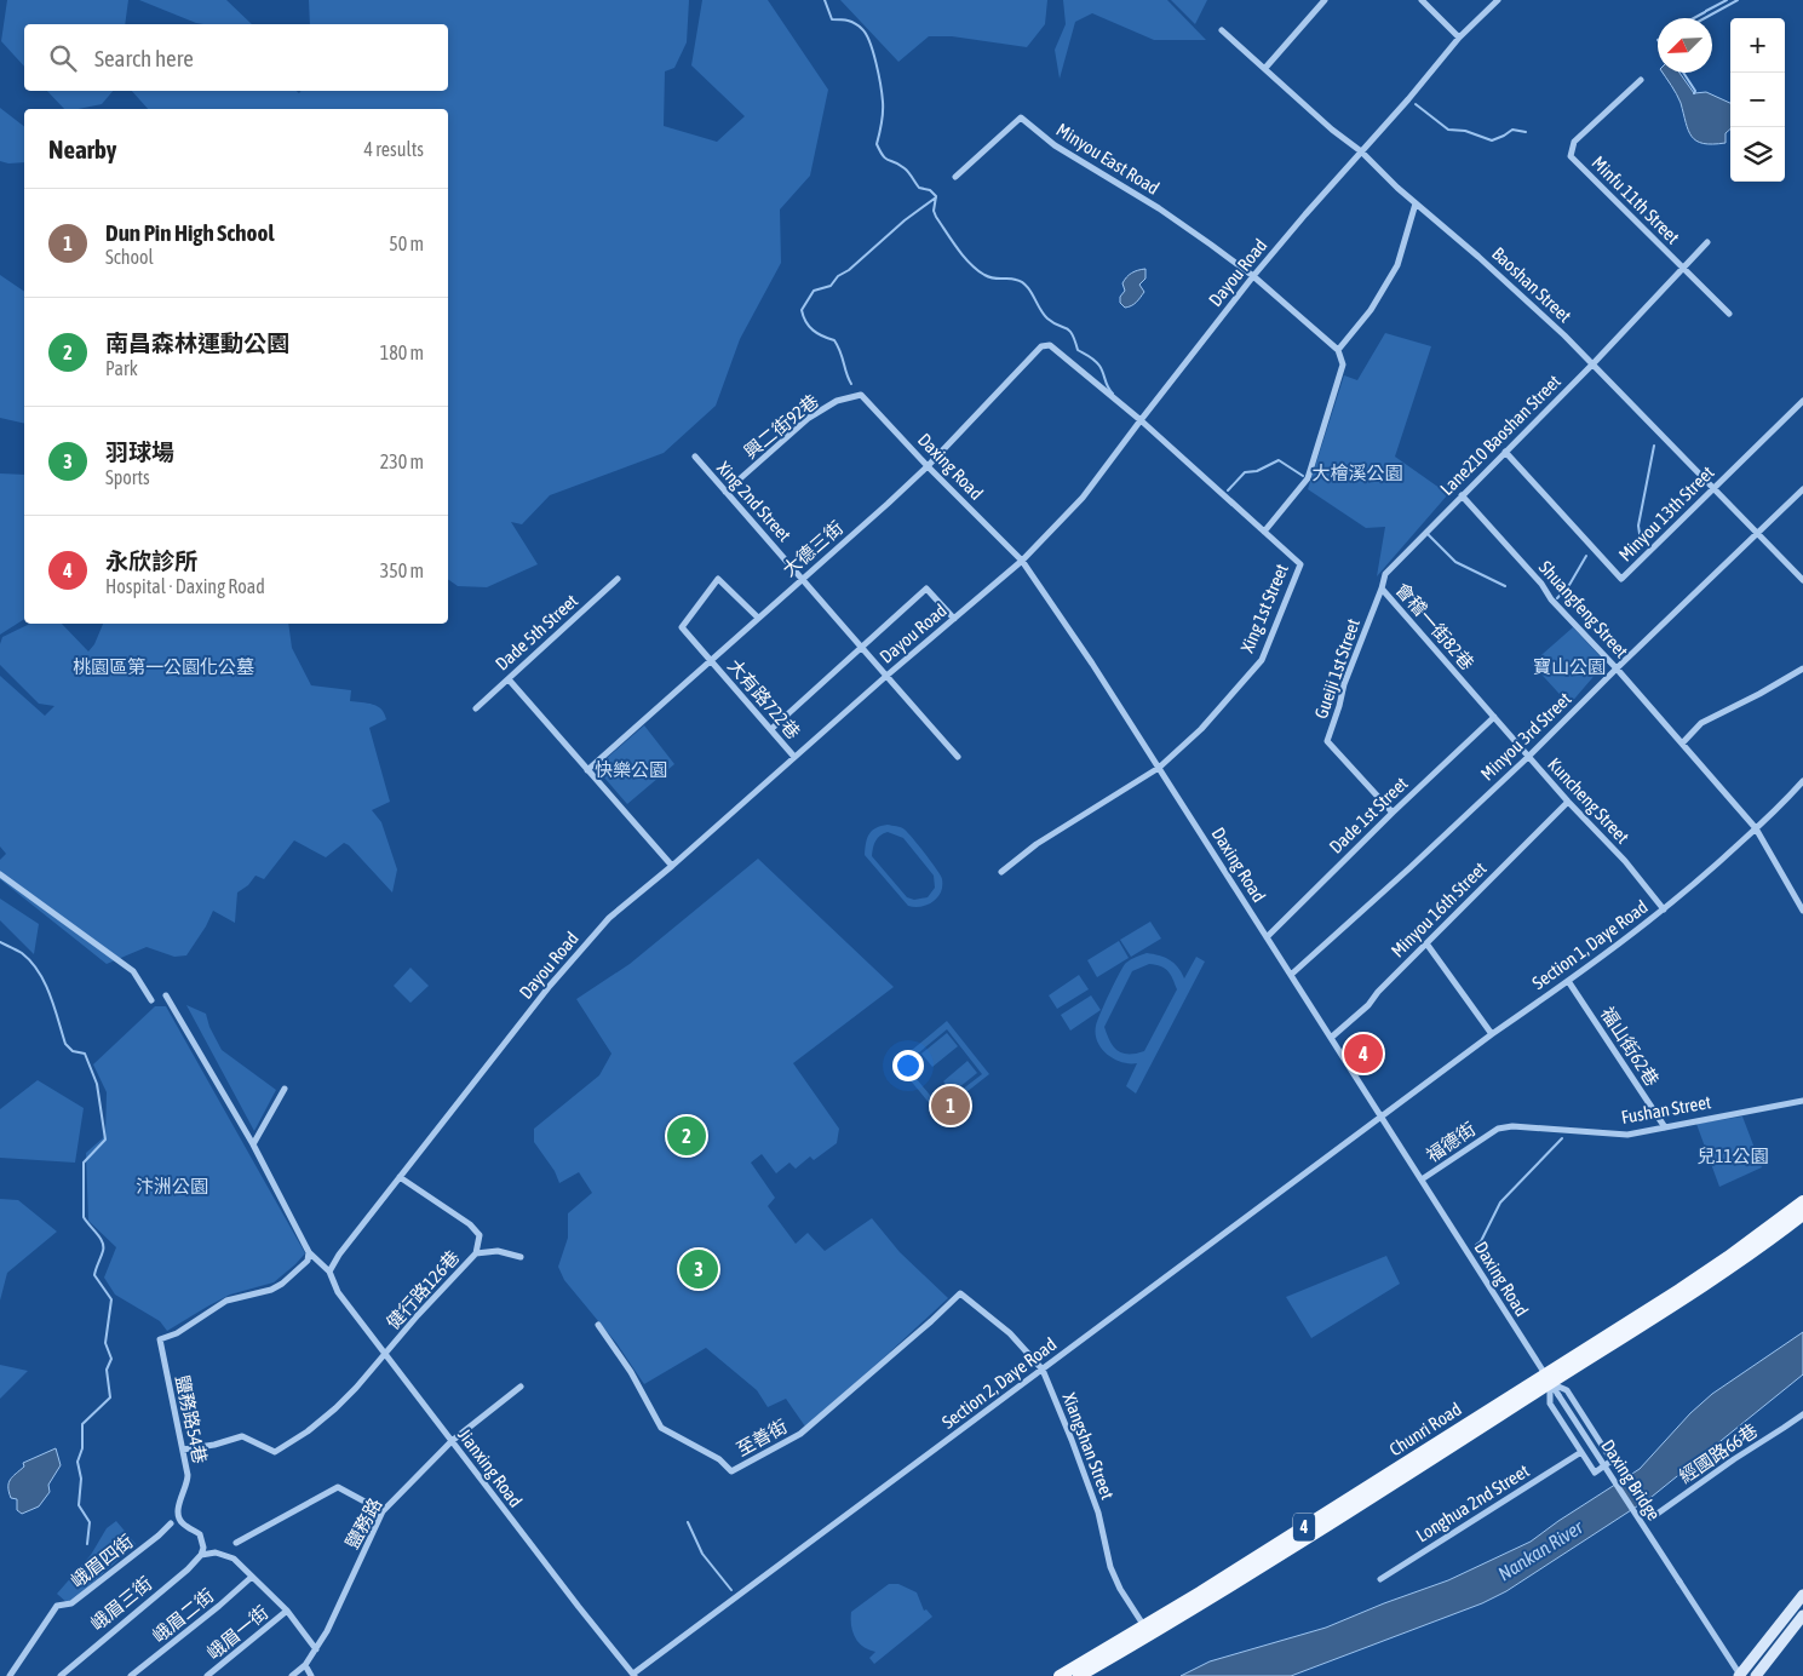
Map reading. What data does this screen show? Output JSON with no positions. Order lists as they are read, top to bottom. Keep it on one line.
{"streets":{"main road":["Chunri Road","4"],"street":["Minyou East Road","Minfu 11th Street","Dayou Road","Baoshan Street","興二街92巷","Lane210 Baoshan Street","Daxing Road","Xing 2nd Street","Minyou 13th Street","大德三街","Xing 1st Street","Shuangfeng Street","會稽一街82巷","Dade 5th Street","Gueiji 1st Street","大有路722巷","Minyou 3rd Street","Kuncheng Street","Dade 1st Street","Minyou 16th Street","Section 1, Daye Road","福山街62巷","Fushan Street","福德街","健行路126巷","Section 2, Daye Road","鹽務路54巷","至善街","Xiangshan Street","經國路66巷","Jianxing Road","Daxing Bridge","Longhua 2nd Street","鹽務路","峨眉四街","峨眉三街","峨眉二街","峨眉一街"]},"crossings":[["Minyou East Road","Dayou Road"],["Minfu 11th Street","Lane210 Baoshan Street"],["Dayou Road","Baoshan Street"],["Dayou Road","Daxing Road"],["Dayou Road","Xing 2nd Street"],["Dayou Road","Xing 1st Street"],["Dayou Road","大有路722巷"],["Dayou Road","Jianxing Road"],["Baoshan Street","Lane210 Baoshan Street"],["Baoshan Street","Minyou 13th Street"],["Baoshan Street","Minyou 3rd Street"],["興二街92巷","Daxing Road"],["興二街92巷","Xing 2nd Street"],["Lane210 Baoshan Street","Minyou 13th Street"],["Lane210 Baoshan Street","Shuangfeng Street"],["Lane210 Baoshan Street","Gueiji 1st Street"],["Daxing Road","大德三街"],["Daxing Road","Xing 1st Street"],["Daxing Road","Minyou 3rd Street"],["Daxing Road","Dade 1st Street"],["Daxing Road","Minyou 16th Street"],["Daxing Road","Section 1, Daye Road"],["Daxing Road","福德街"],["Daxing Road","Section 2, Daye Road"],["Daxing Road","Chunri Road"],["Daxing Road","Daxing Bridge"],["Xing 2nd Street","大德三街"],["大德三街","Xing 1st Street"],["大德三街","大有路722巷"],["Shuangfeng Street","Minyou 3rd Street"],["Shuangfeng Street","Section 1, Daye Road"],["會稽一街82巷","Gueiji 1st Street"],["會稽一街82巷","Kuncheng Street"],["Gueiji 1st Street","Dade 1st Street"],["Minyou 3rd Street","Kuncheng Street"],["Kuncheng Street","Dade 1st Street"],["Kuncheng Street","Minyou 16th Street"],["Kuncheng Street","Section 1, Daye Road"],["Section 1, Daye Road","福山街62巷"],["Section 1, Daye Road","Section 2, Daye Road"],["福山街62巷","Fushan Street"],["Fushan Street","福德街"],["健行路126巷","鹽務路54巷"],["健行路126巷","Jianxing Road"],["Section 2, Daye Road","Xiangshan Street"],["Section 2, Daye Road","Jianxing Road"],["鹽務路54巷","Jianxing Road"],["鹽務路54巷","峨眉三街"],["Chunri Road","Xiangshan Street"],["至善街","Xiangshan Street"],["Jianxing Road","鹽務路"]],"water":["Nankan River"],"parks":["大檜溪公園","桃園區第一公園化公墓","寶山公園","快樂公園","兒11公園","汴洲公園"],"north":"bottom left","page":{"map_buttons":["+","−"],"search":"Search here","heading":["Nearby","4 results"],"list":[{"mark":"1","name":"Dun Pin High School","note":"School","value":"50 m"},{"mark":"2","name":"南昌森林運動公園","note":"Park","value":"180 m"},{"mark":"3","name":"羽球場","note":"Sports","value":"230 m"},{"mark":"4","name":"永欣診所","note":"Hospital · Daxing Road","value":"350 m"}],"pins":["4","1","2","3"]}}
